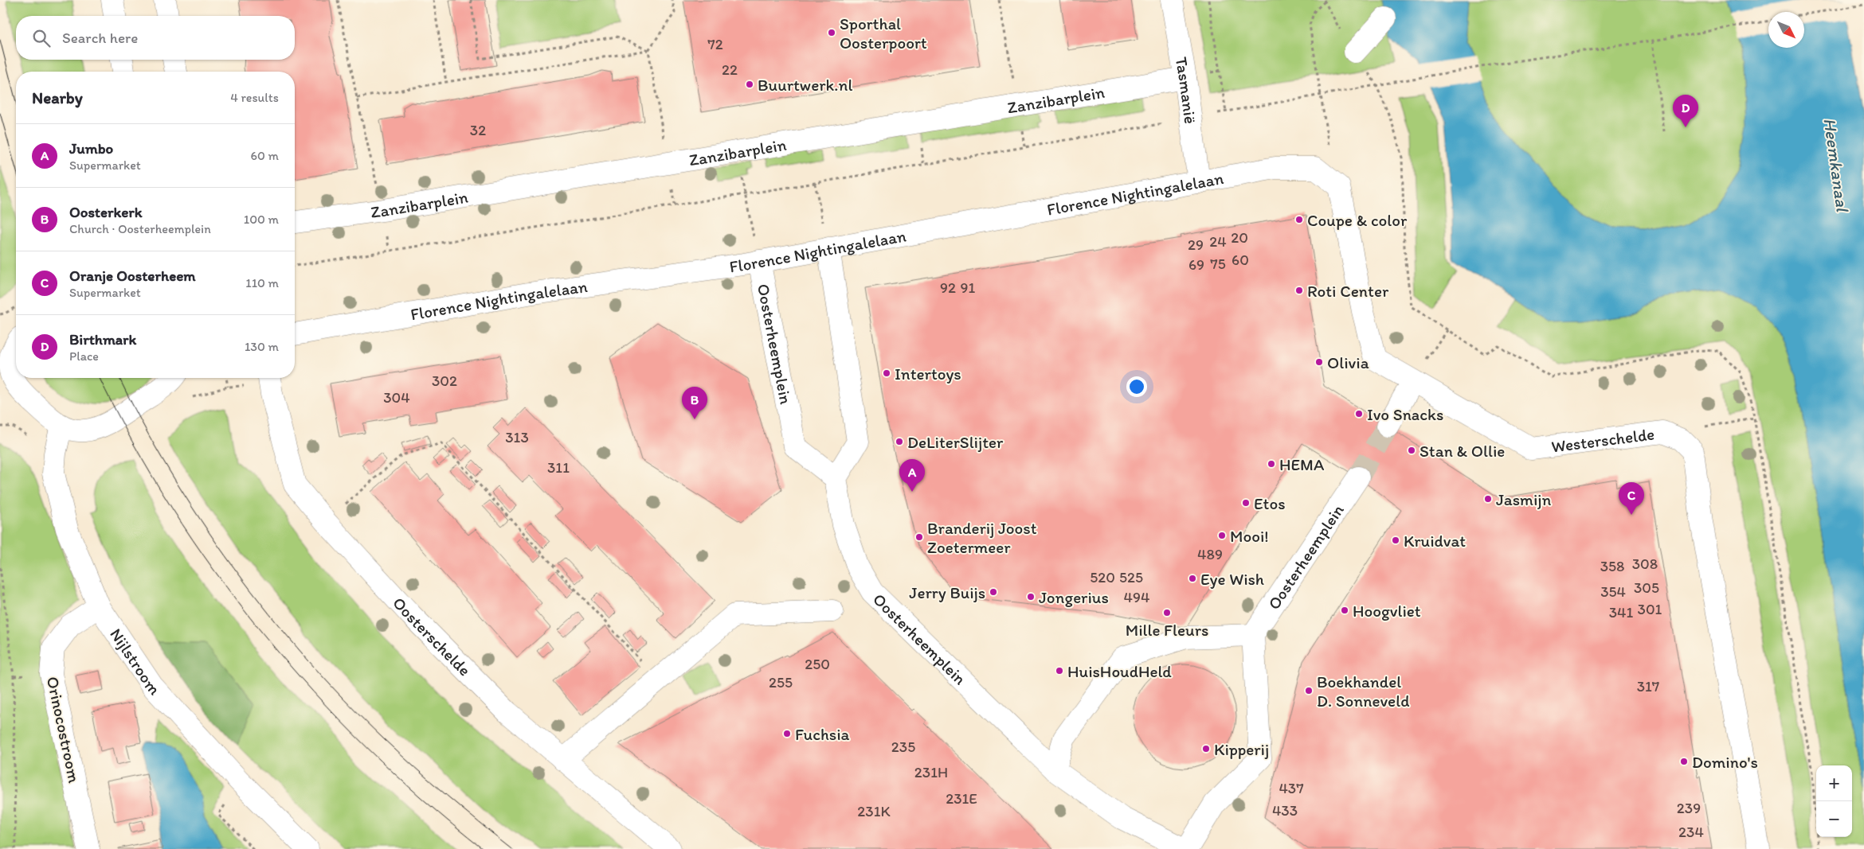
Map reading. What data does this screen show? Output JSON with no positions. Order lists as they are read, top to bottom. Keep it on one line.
{"streets":{"street":["Tasmanië","Zanzibarplein","Florence Nightingalelaan","Oosterheemplein","Westerschelde","Oosterschelde","Nijlstroom","Orinocostroom"]},"crossings":[["Tasmanië","Zanzibarplein"],["Tasmanië","Florence Nightingalelaan"],["Florence Nightingalelaan","Oosterheemplein"],["Florence Nightingalelaan","Westerschelde"],["Nijlstroom","Orinocostroom"]],"water":["Heemkanaal"],"places":["Sporthal Oosterpoort","Buurtwerk.nl","Coupe & color","Roti Center","Olivia","Intertoys","Ivo Snacks","DeLiterSlijter","Stan & Ollie","HEMA","Jasmijn","Etos","Mooi!","Branderij Joost Zoetermeer","Kruidvat","Eye Wish","Jerry Buijs","Jongerius","Hoogvliet","Mille Fleurs","HuisHoudHeld","Boekhandel D. Sonneveld","Fuchsia","Kipperij","Domino's"],"house_numbers":["72","22","32","20","24","29","60","75","69","92","91","302","304","313","311","489","308","358","520","525","305","354","494","301","341","250","255","317","235","231H","437","231E","239","433","231K","234"],"north":"bottom right","page":{"search":"Search here","heading":["Nearby","4 results"],"pins":["D","B","A","C"],"list":[{"mark":"A","name":"Jumbo","note":"Supermarket","value":"60 m"},{"mark":"B","name":"Oosterkerk","note":"Church · Oosterheemplein","value":"100 m"},{"mark":"C","name":"Oranje Oosterheem","note":"Supermarket","value":"110 m"},{"mark":"D","name":"Birthmark","note":"Place","value":"130 m"}],"map_buttons":["+","−"]}}
